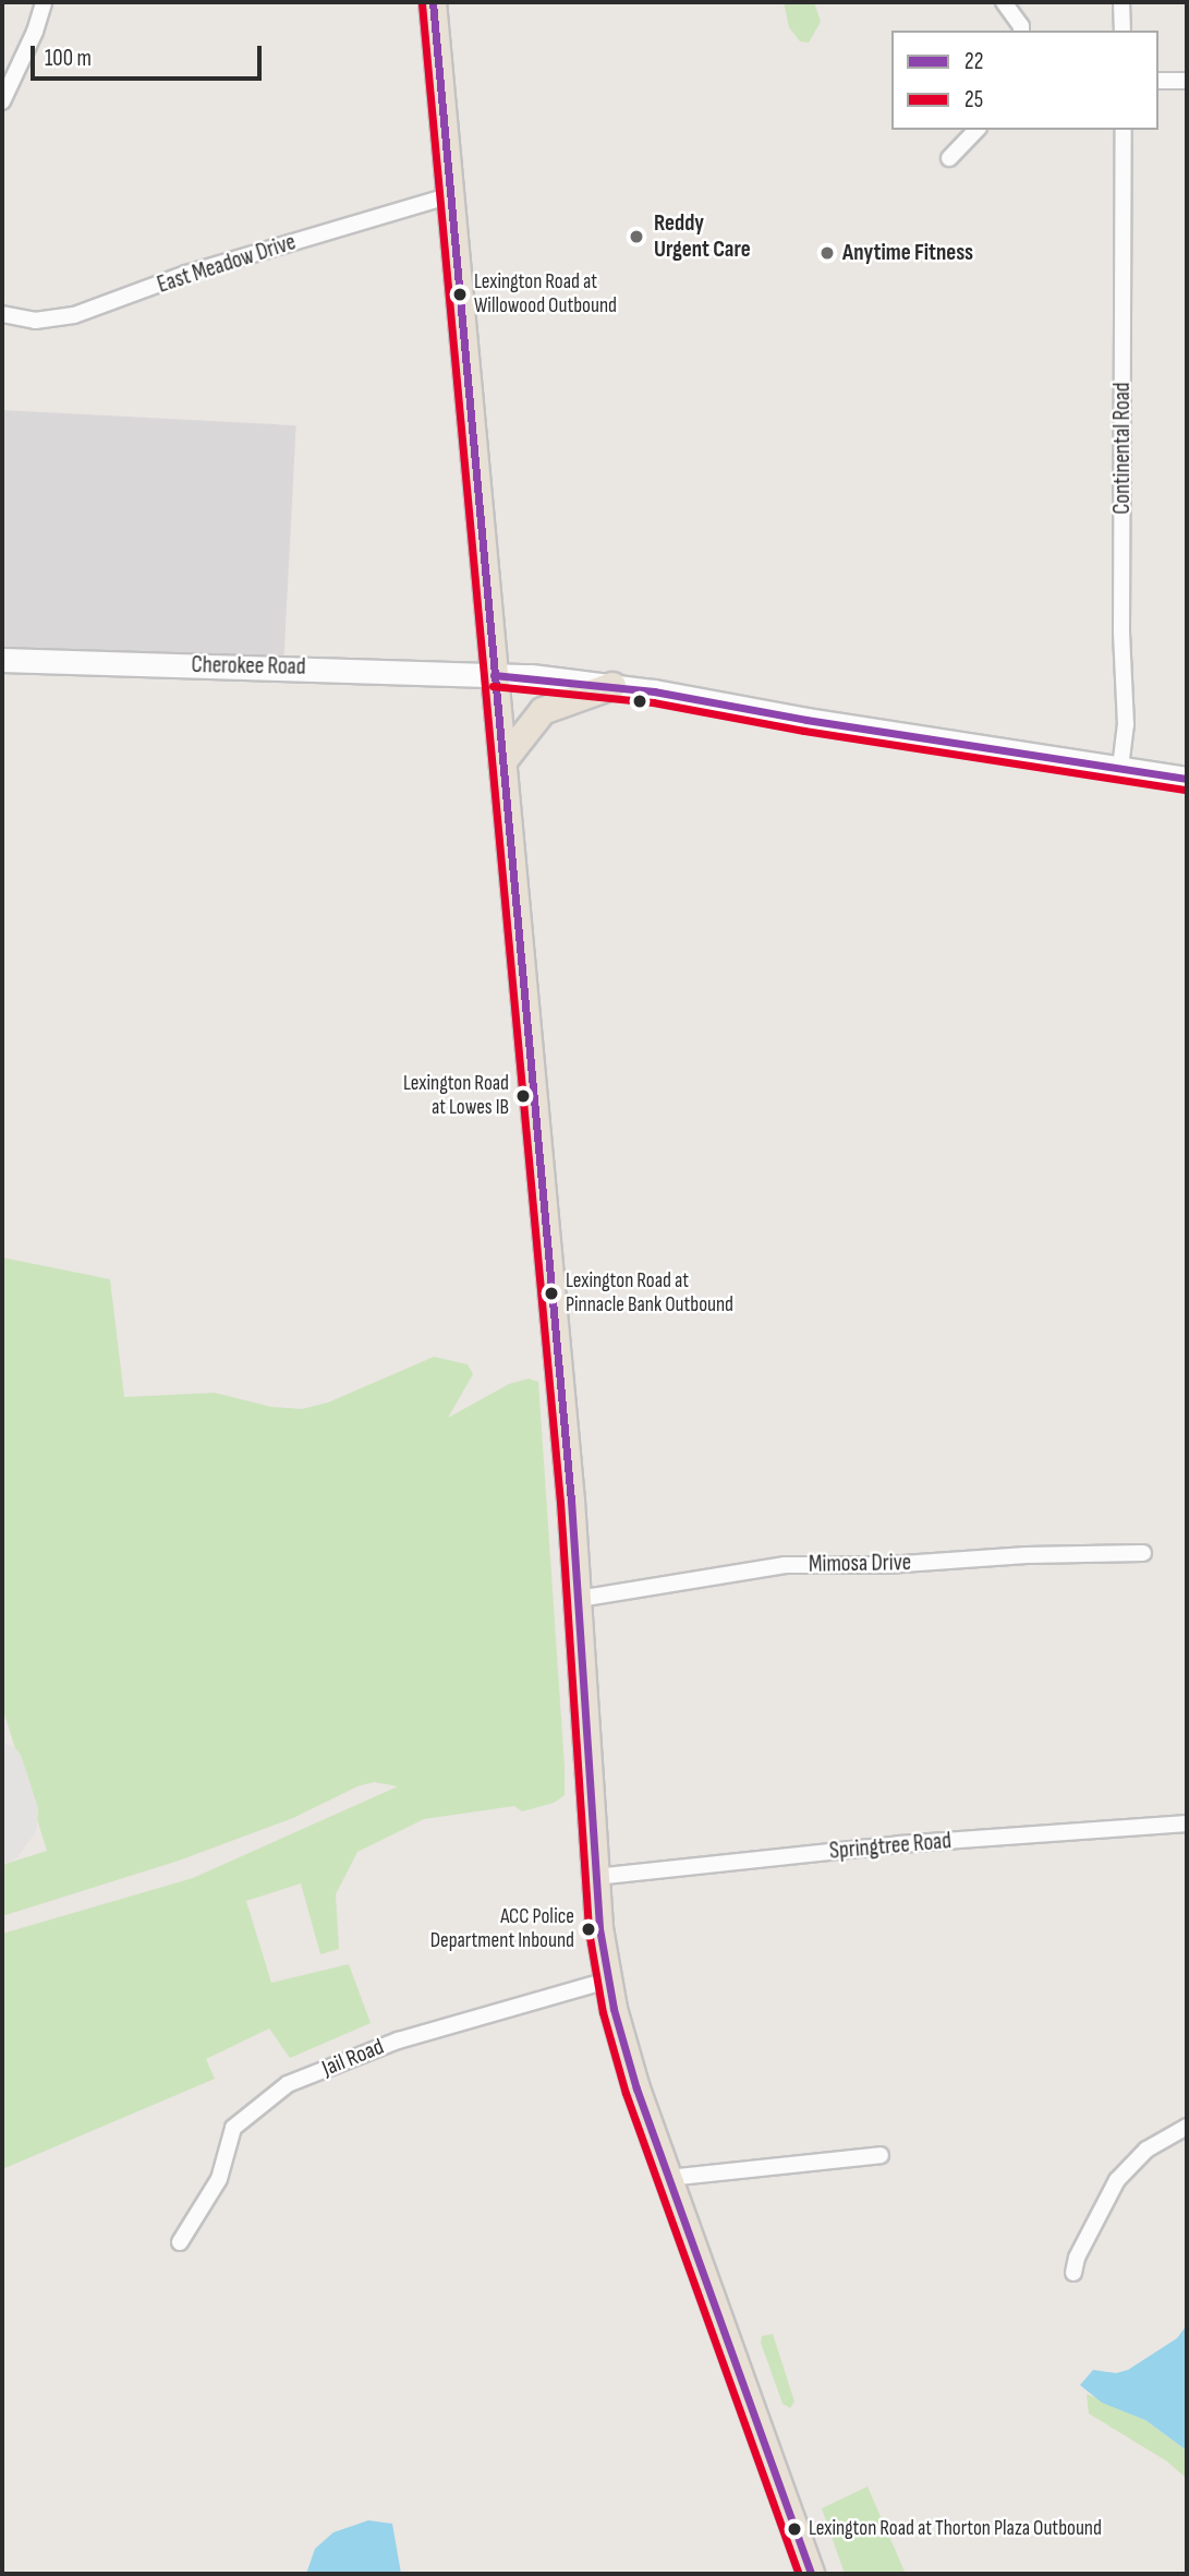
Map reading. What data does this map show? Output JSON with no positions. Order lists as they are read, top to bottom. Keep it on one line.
{"streets":{"main road":["Cherokee Road"],"street":["East Meadow Drive","Continental Road","Mimosa Drive","Springtree Road","Jail Road"]},"crossings":[["Continental Road","Cherokee Road"]],"places":["Reddy Urgent Care","Anytime Fitness","Lexington Road at Willowood Outbound","Lexington Road at Lowes IB","Lexington Road at Pinnacle Bank Outbound","ACC Police Department Inbound","Lexington Road at Thorton Plaza Outbound"],"lines":["transit line 22","transit line 25"],"legend":["22","25"],"scale_bar":"100 m"}
